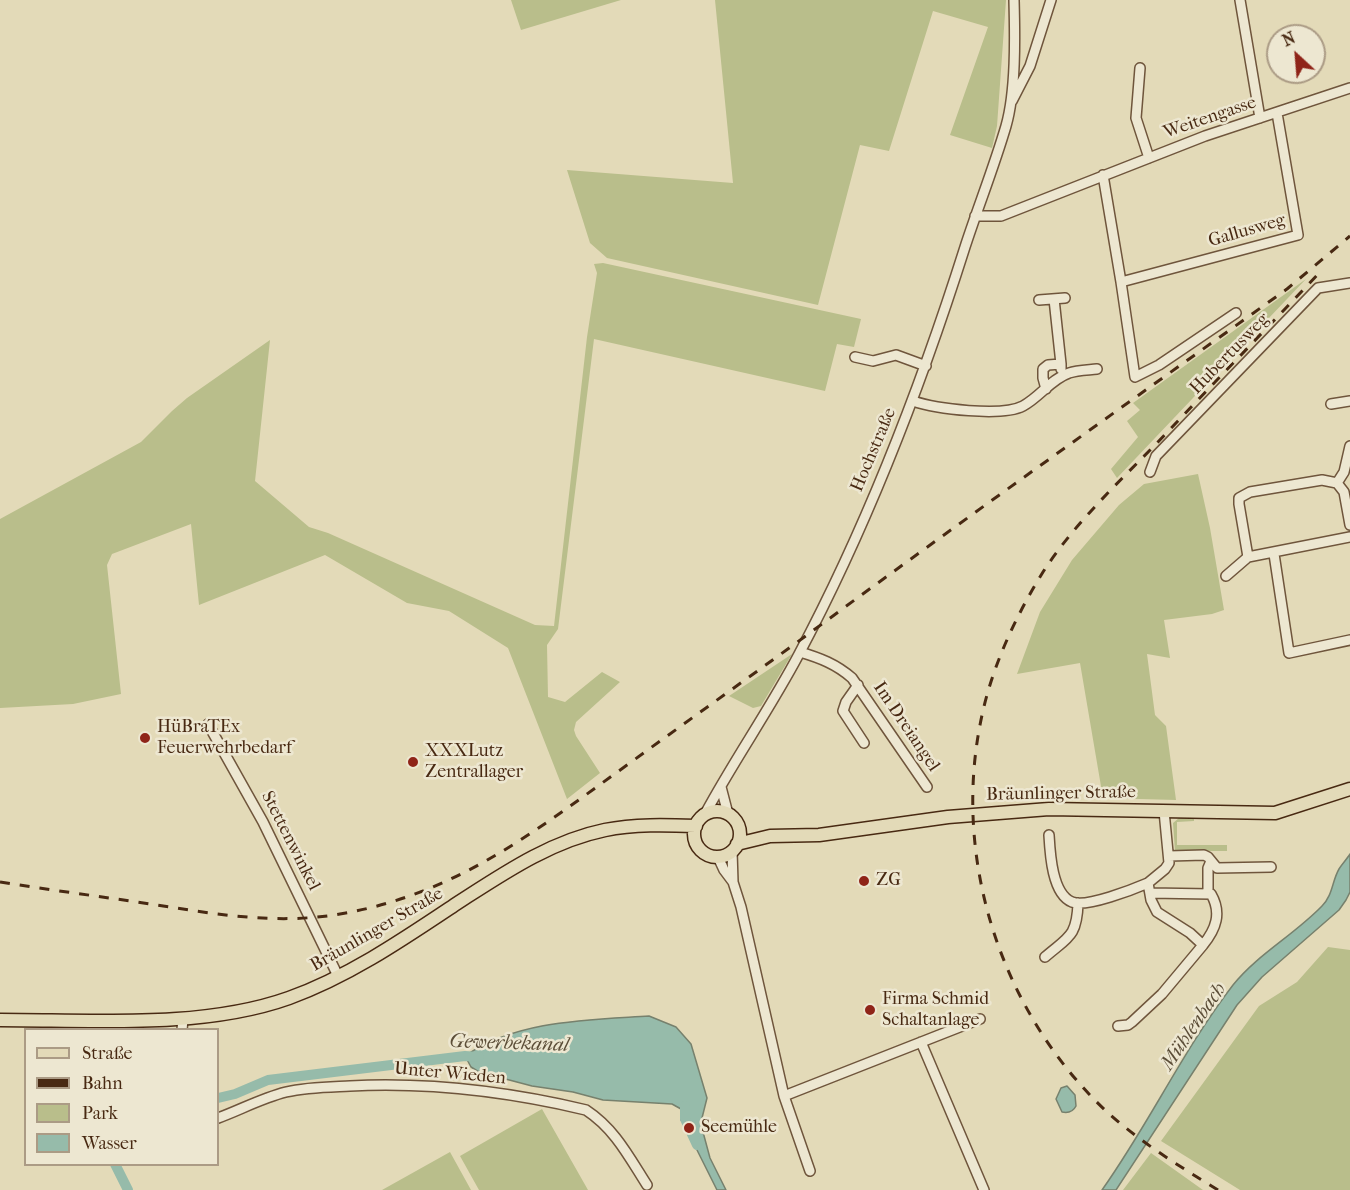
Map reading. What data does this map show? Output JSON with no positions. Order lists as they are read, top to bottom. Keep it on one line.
{"streets":{"main road":["Bräunlinger Straße"],"street":["Weitengasse","Gallusweg","Hubertusweg","Hochstraße","Im Dreiangel","Stettenwinkel","Unter Wieden"]},"crossings":[["Weitengasse","Gallusweg"],["Weitengasse","Hochstraße"],["Hochstraße","Im Dreiangel"],["Hochstraße","Bräunlinger Straße"],["Bräunlinger Straße","Stettenwinkel"]],"water":["Mühlenbach","Gewerbekanal"],"places":["HüBraTEx Feuerwehrbedarf","XXXLutz Zentrallager","ZG","Firma Schmid Schaltanlage","Seemühle"],"legend":["Straße","Bahn","Park","Wasser"],"north":"top left"}
